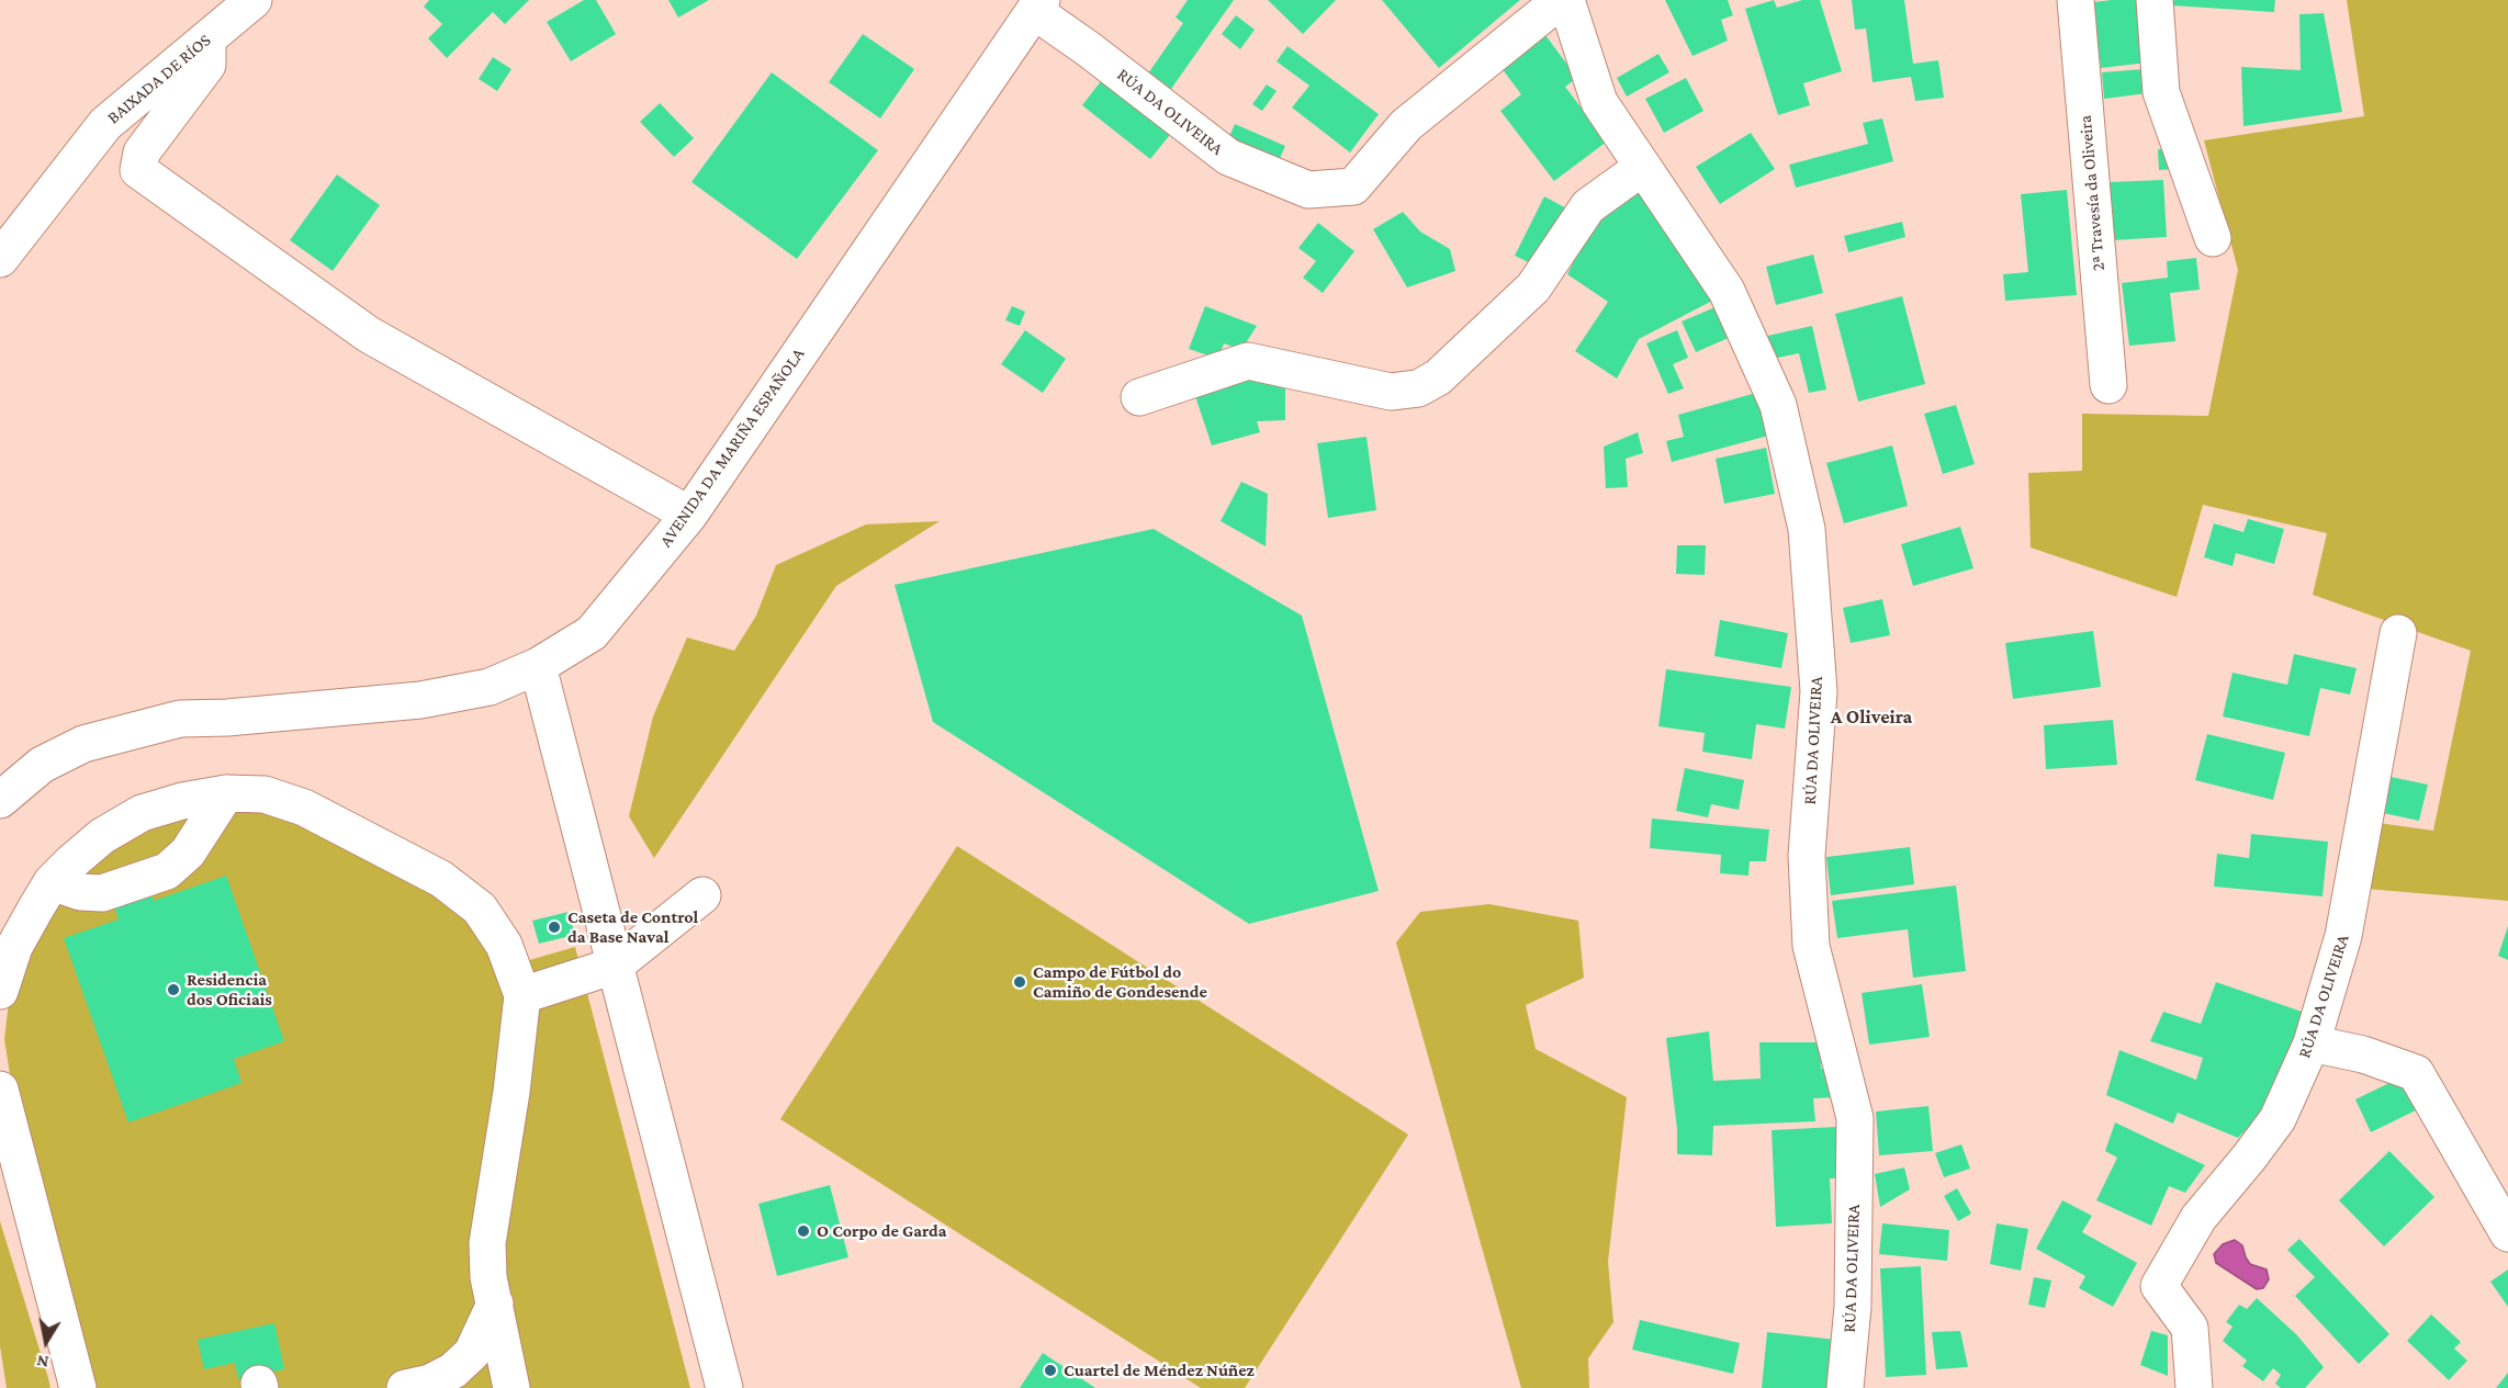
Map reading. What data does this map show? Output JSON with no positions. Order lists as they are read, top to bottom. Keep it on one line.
{"streets":{"street":["BAIXADA DE RÍOS","RÚA DA OLIVEIRA","2ª Travesía da Oliveira","AVENIDA DA MARIÑA ESPAÑOLA"]},"crossings":[["RÚA DA OLIVEIRA","AVENIDA DA MARIÑA ESPAÑOLA"]],"districts":["A Oliveira"],"places":["Caseta de Control da Base Naval","Campo de Fútbol do Camiño de Gondesende","Residencia dos Oficiais","O Corpo de Garda","Cuartel de Méndez Núñez"],"north":"bottom"}
